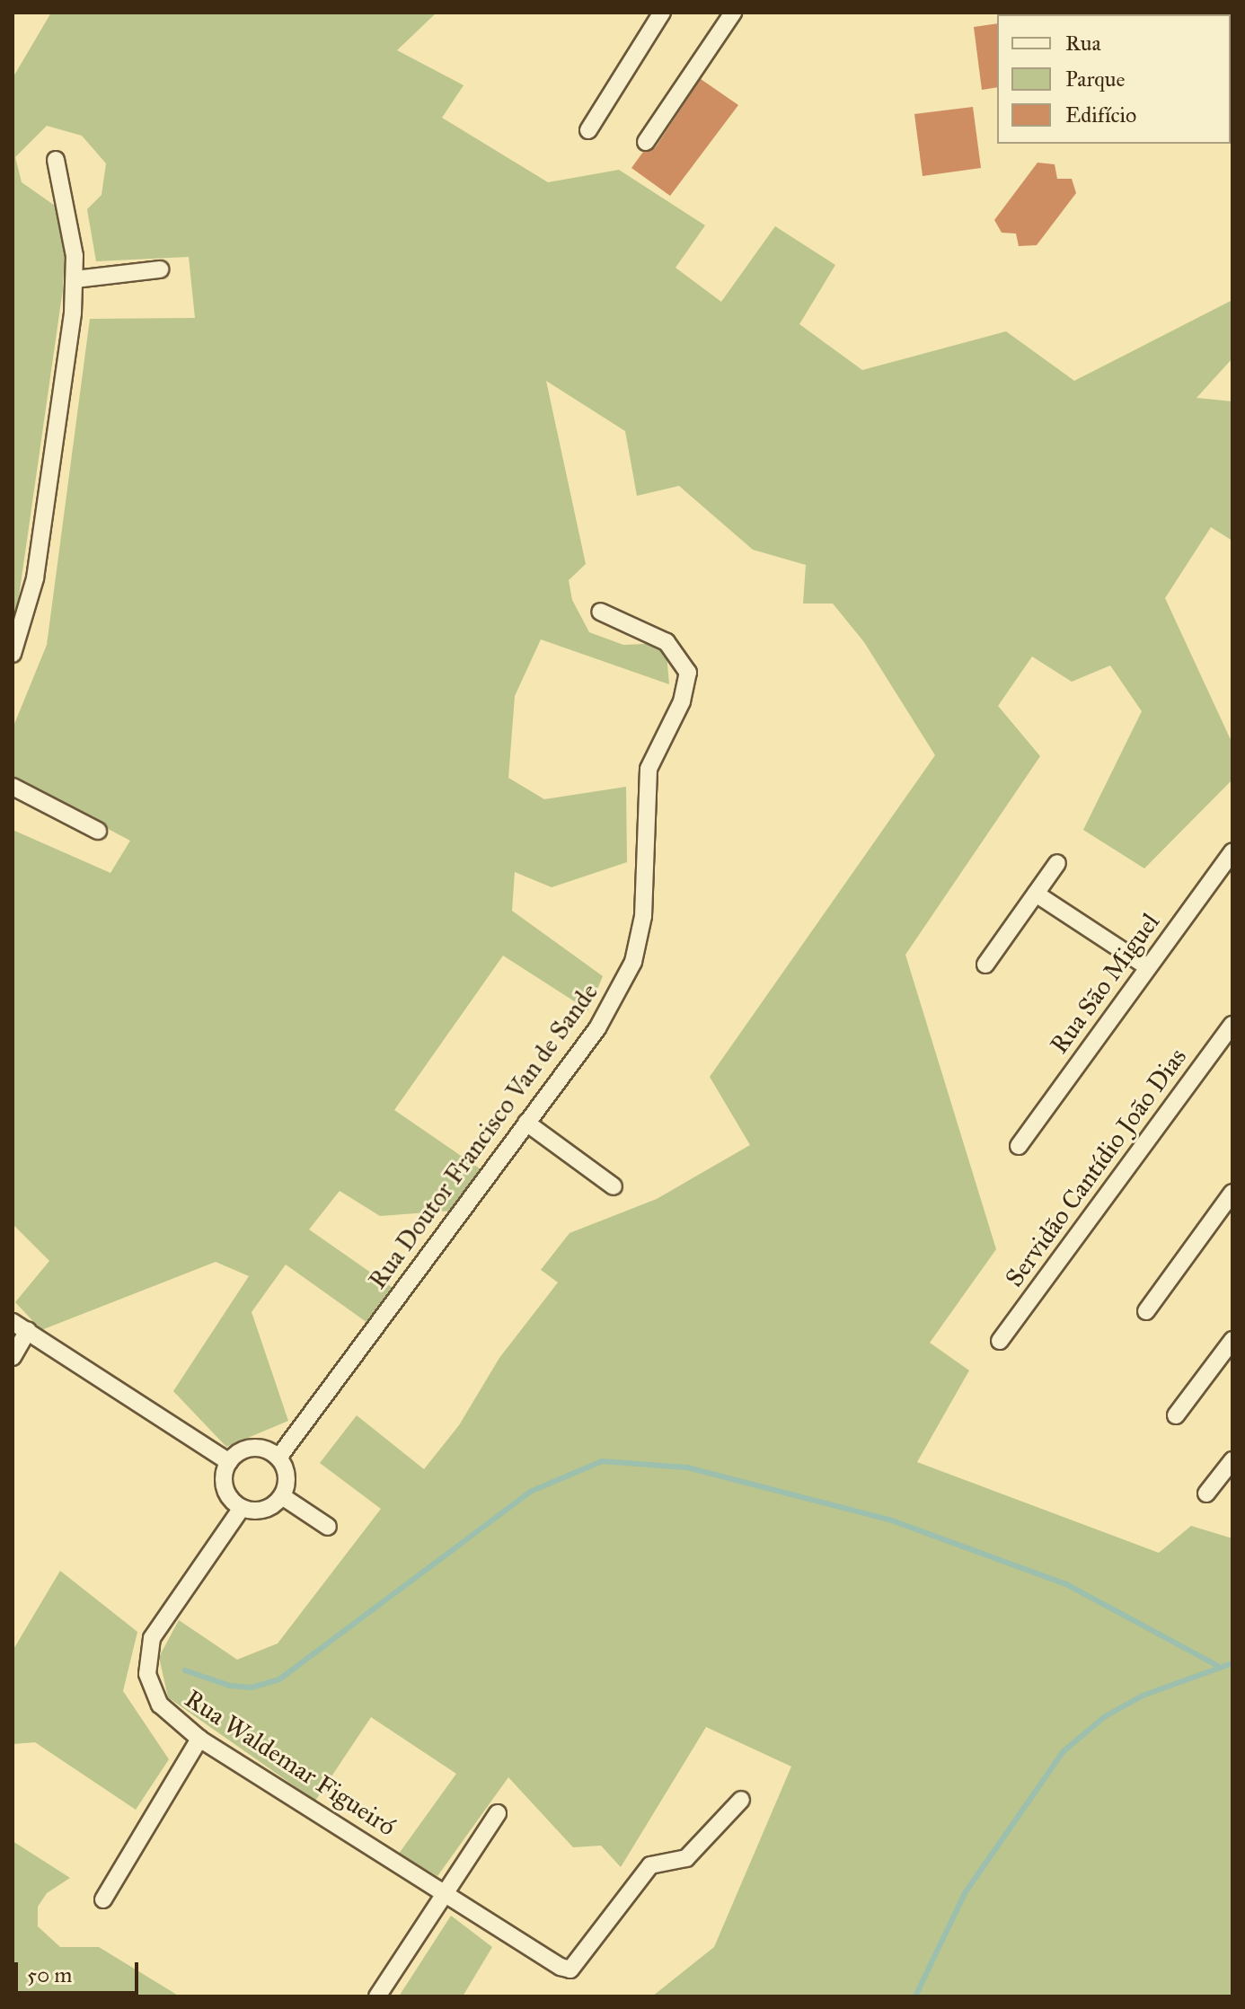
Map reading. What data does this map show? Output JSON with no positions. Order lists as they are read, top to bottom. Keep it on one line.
{"streets":{"street":["Rua São Miguel","Rua Doutor Francisco Van de Sande","Servidão Cantídio João Dias","Rua Waldemar Figueiró"]},"crossings":[["Rua Doutor Francisco Van de Sande","Rua Waldemar Figueiró"]],"legend":["Rua","Parque","Edifício"],"scale_bar":"50 m"}
